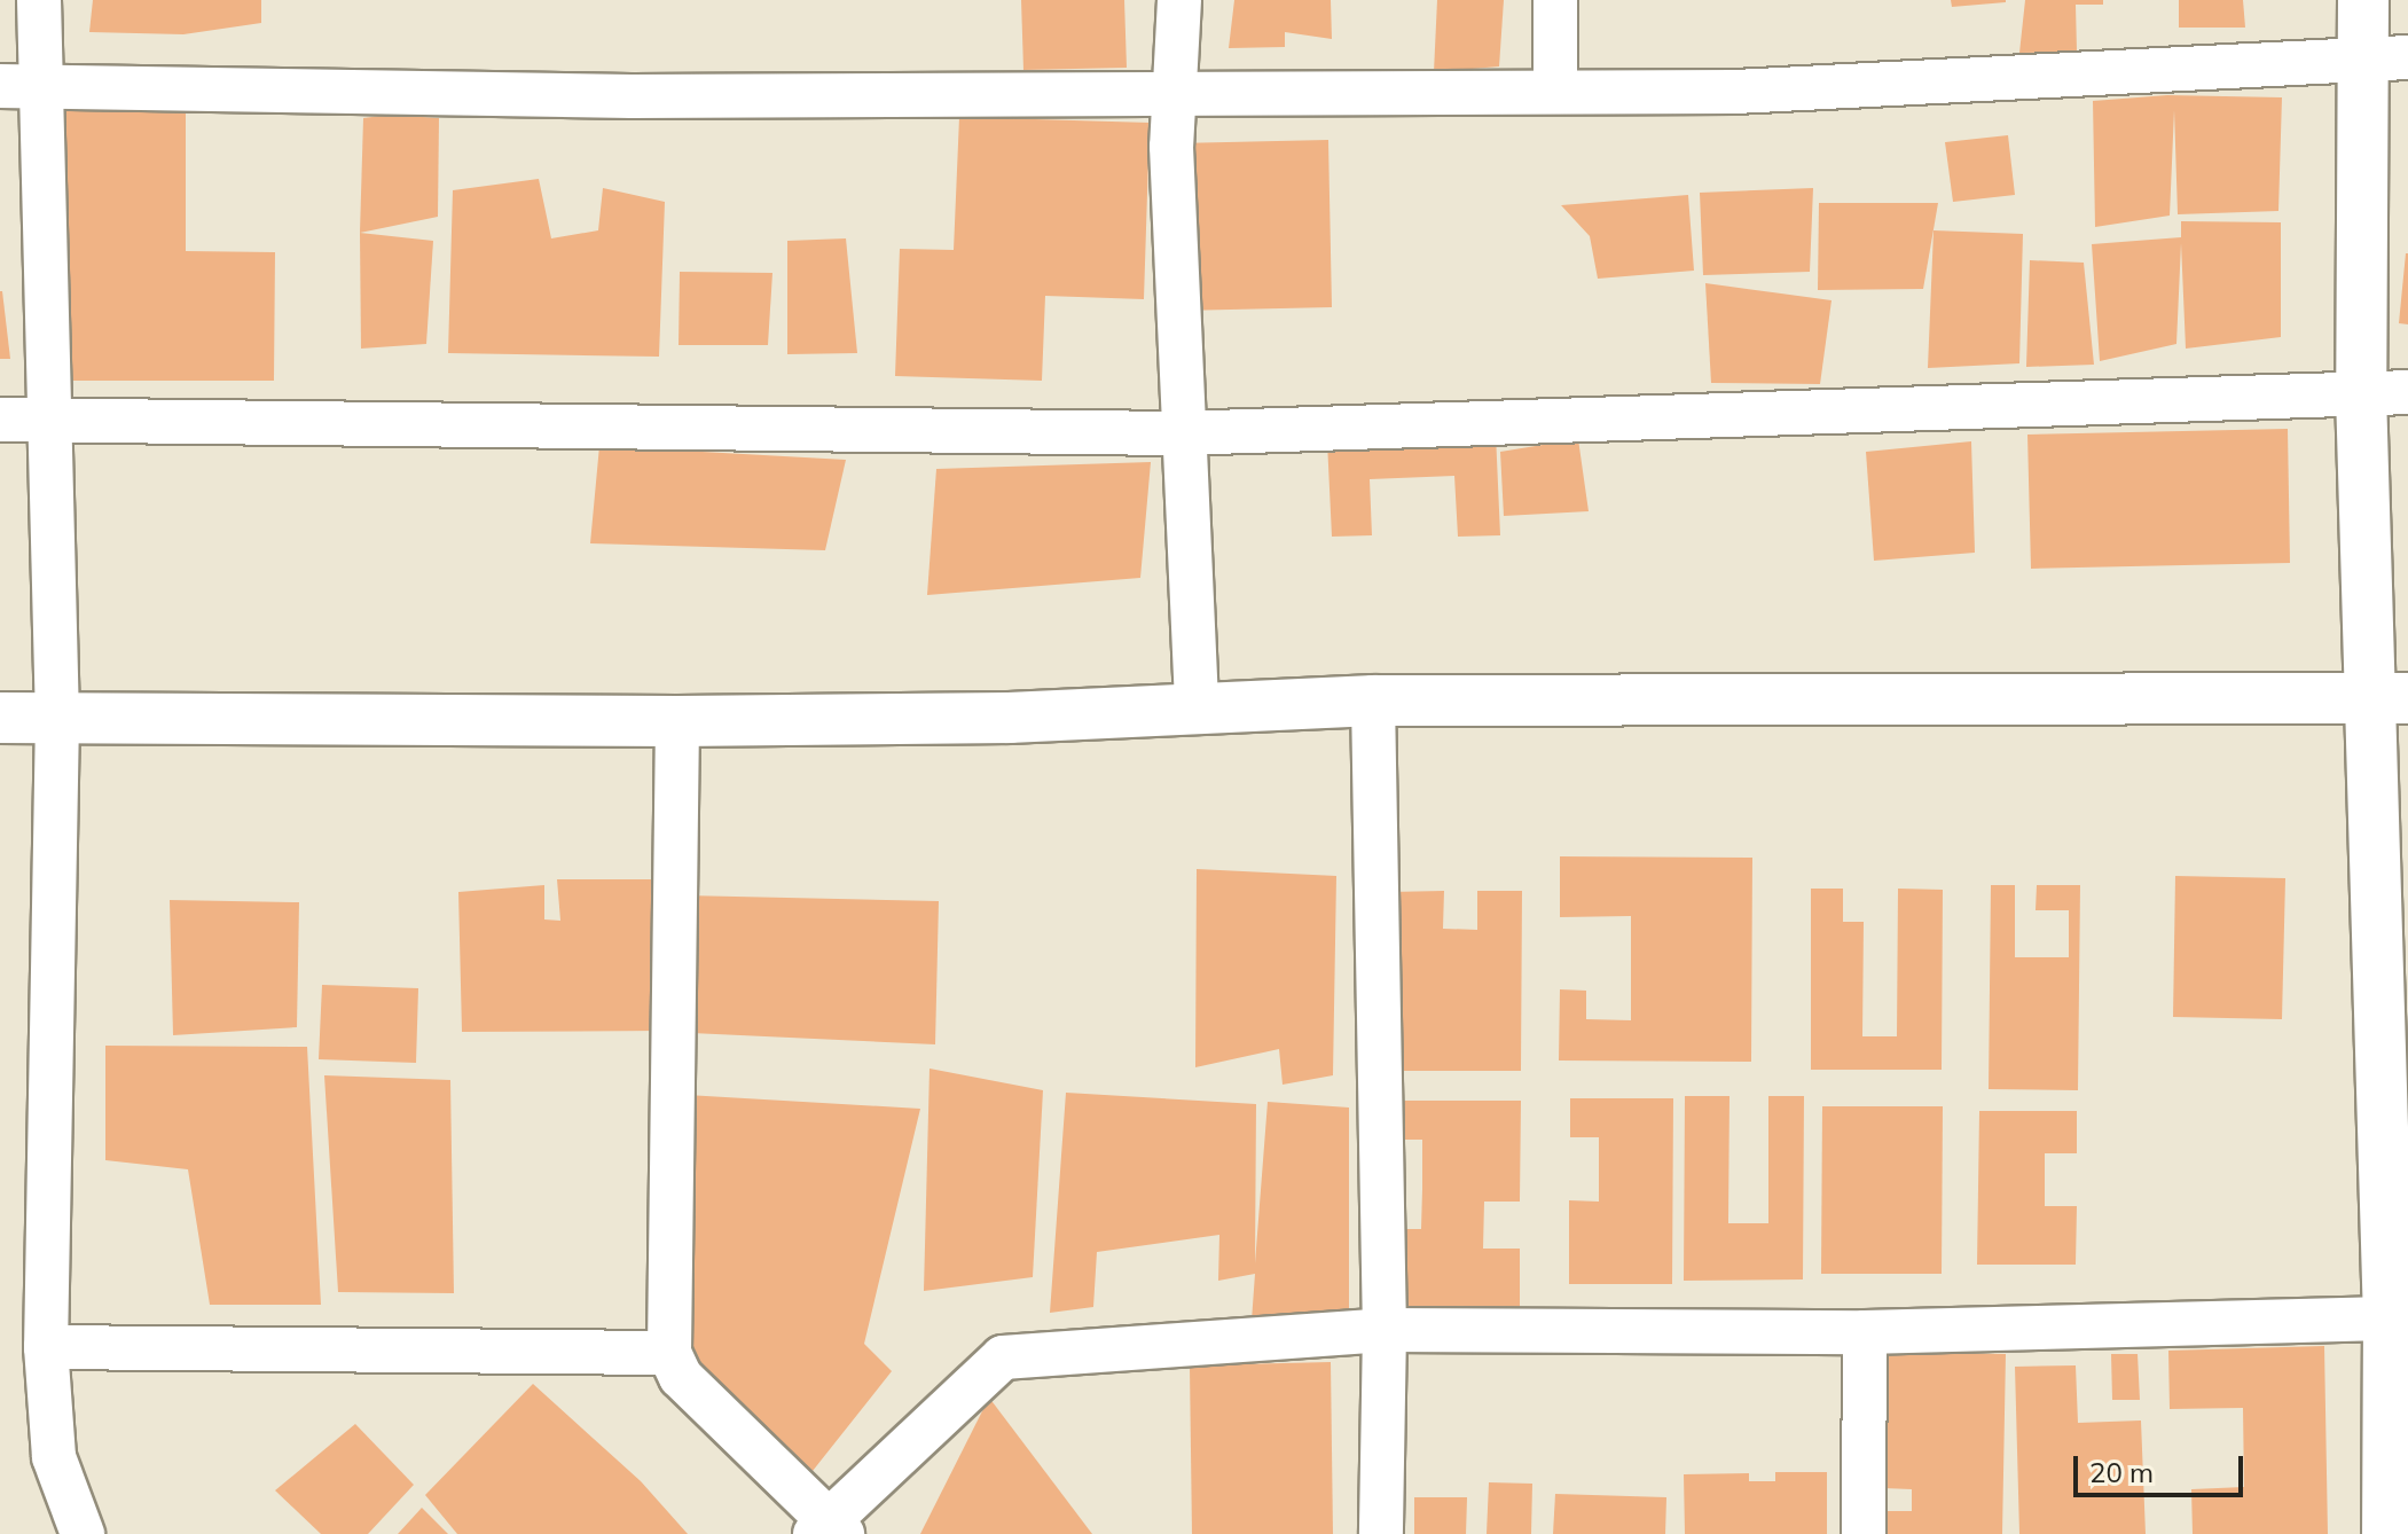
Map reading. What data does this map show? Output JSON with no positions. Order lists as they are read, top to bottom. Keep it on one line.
{"scale_bar":"20 m"}
